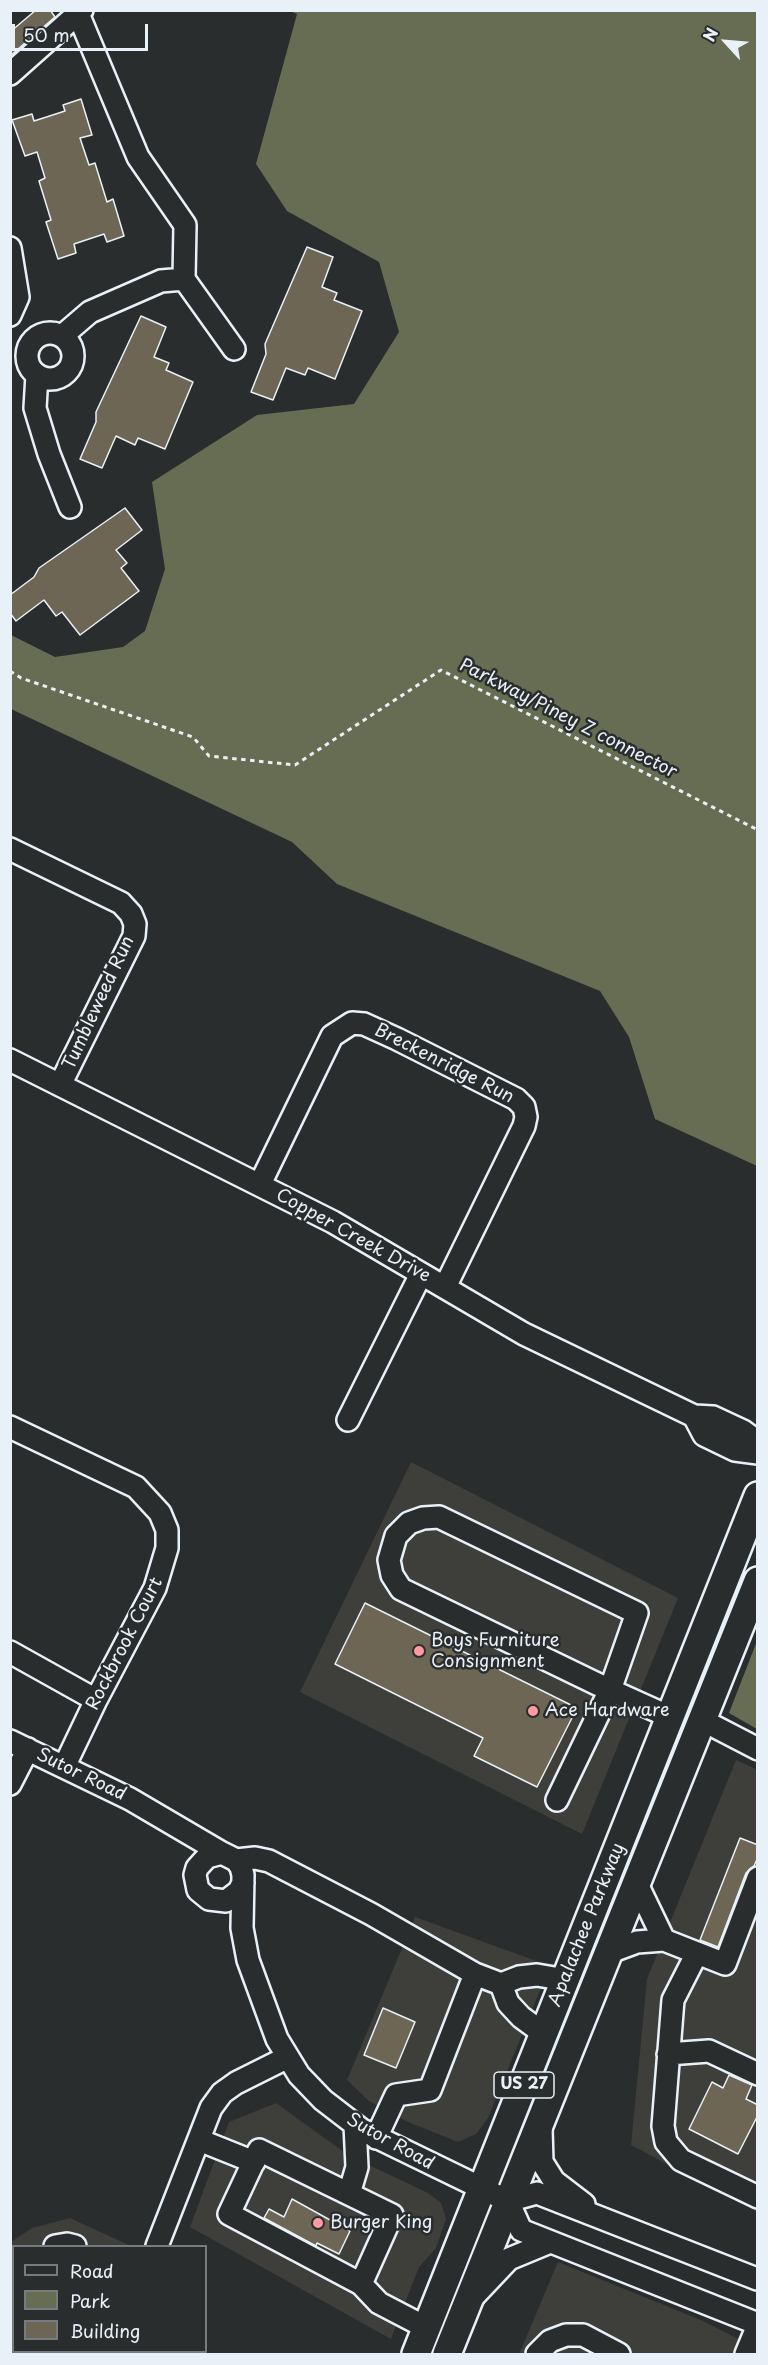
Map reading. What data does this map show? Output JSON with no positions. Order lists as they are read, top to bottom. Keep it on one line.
{"streets":{"main road":["Apalachee Parkway","US 27"],"street":["Tumbleweed Run","Breckenridge Run","Copper Creek Drive","Rockbrook Court","Sutor Road"],"path":["Parkway/Piney Z connector"]},"crossings":[["Tumbleweed Run","Copper Creek Drive"],["Breckenridge Run","Copper Creek Drive"],["Rockbrook Court","Sutor Road"],["Sutor Road","Apalachee Parkway"]],"places":["Boys Furniture Consignment","Ace Hardware","Burger King"],"legend":["Road","Park","Building"],"scale_bar":"50 m","north":"top left"}
